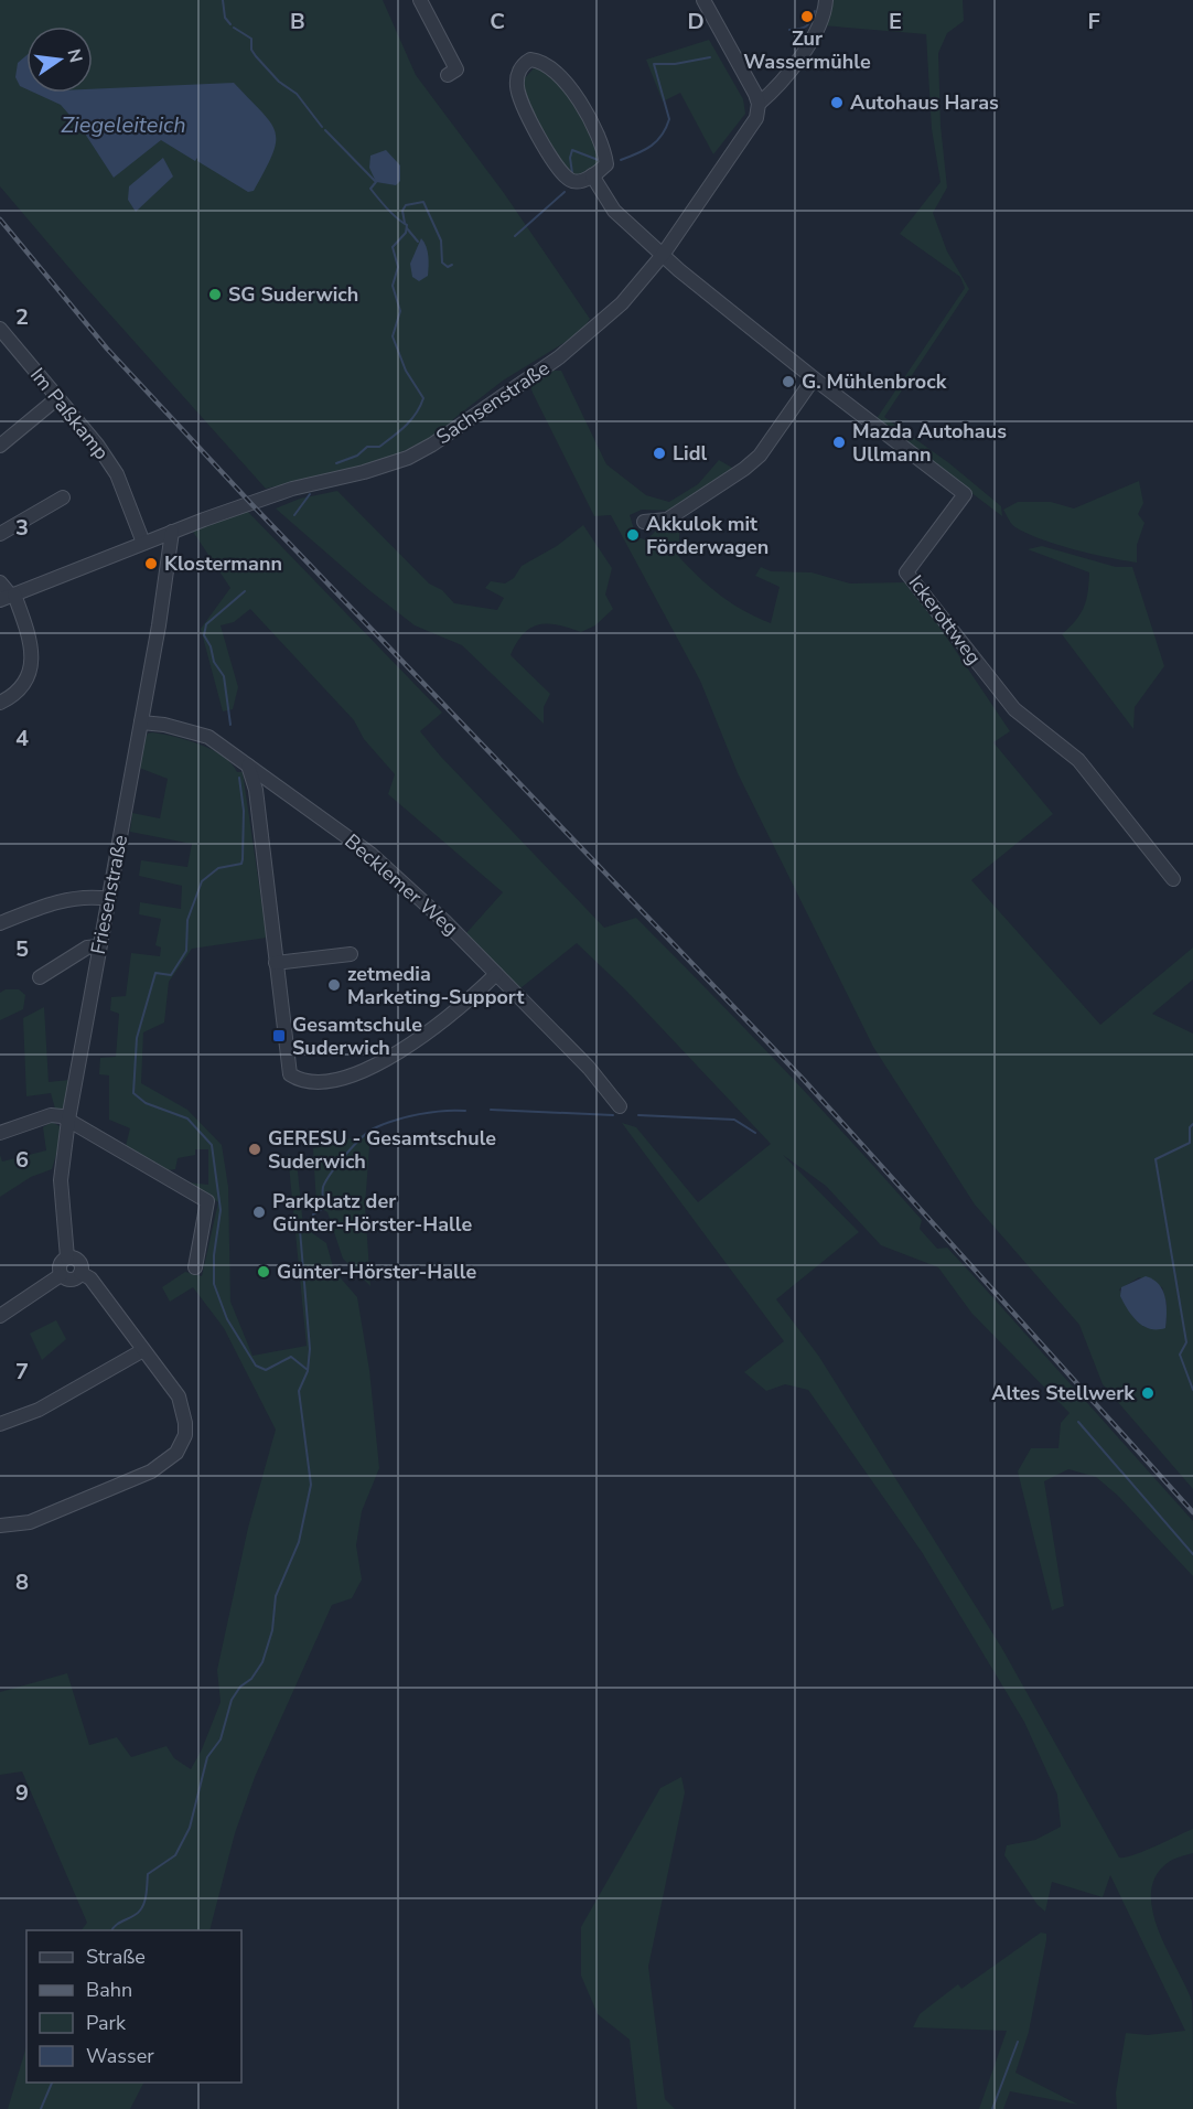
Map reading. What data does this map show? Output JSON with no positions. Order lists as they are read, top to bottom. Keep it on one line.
{"streets":{"street":["Sachsenstraße","Im Paßkamp","Ickerottweg","Becklemer Weg","Friesenstraße"]},"crossings":[["Sachsenstraße","Im Paßkamp"],["Sachsenstraße","Ickerottweg"],["Sachsenstraße","Friesenstraße"],["Becklemer Weg","Friesenstraße"]],"water":["Ziegeleiteich"],"places":{"other":["Zur Wassermühle","Autohaus Haras","SG Suderwich","G. Mühlenbrock","Mazda Autohaus Ullmann","Lidl","Akkulok mit Förderwagen","Klostermann","zetmedia Marketing-Support","GERESU - Gesamtschule Suderwich","Parkplatz der Günter-Hörster-Halle","Günter-Hörster-Halle","Altes Stellwerk"],"transit":["Gesamtschule Suderwich"]},"legend":["Straße","Bahn","Park","Wasser"],"north":"right","grid":{"columns":["B","C","D","E","F"],"rows":["2","3","4","5","6","7","8","9"]}}
